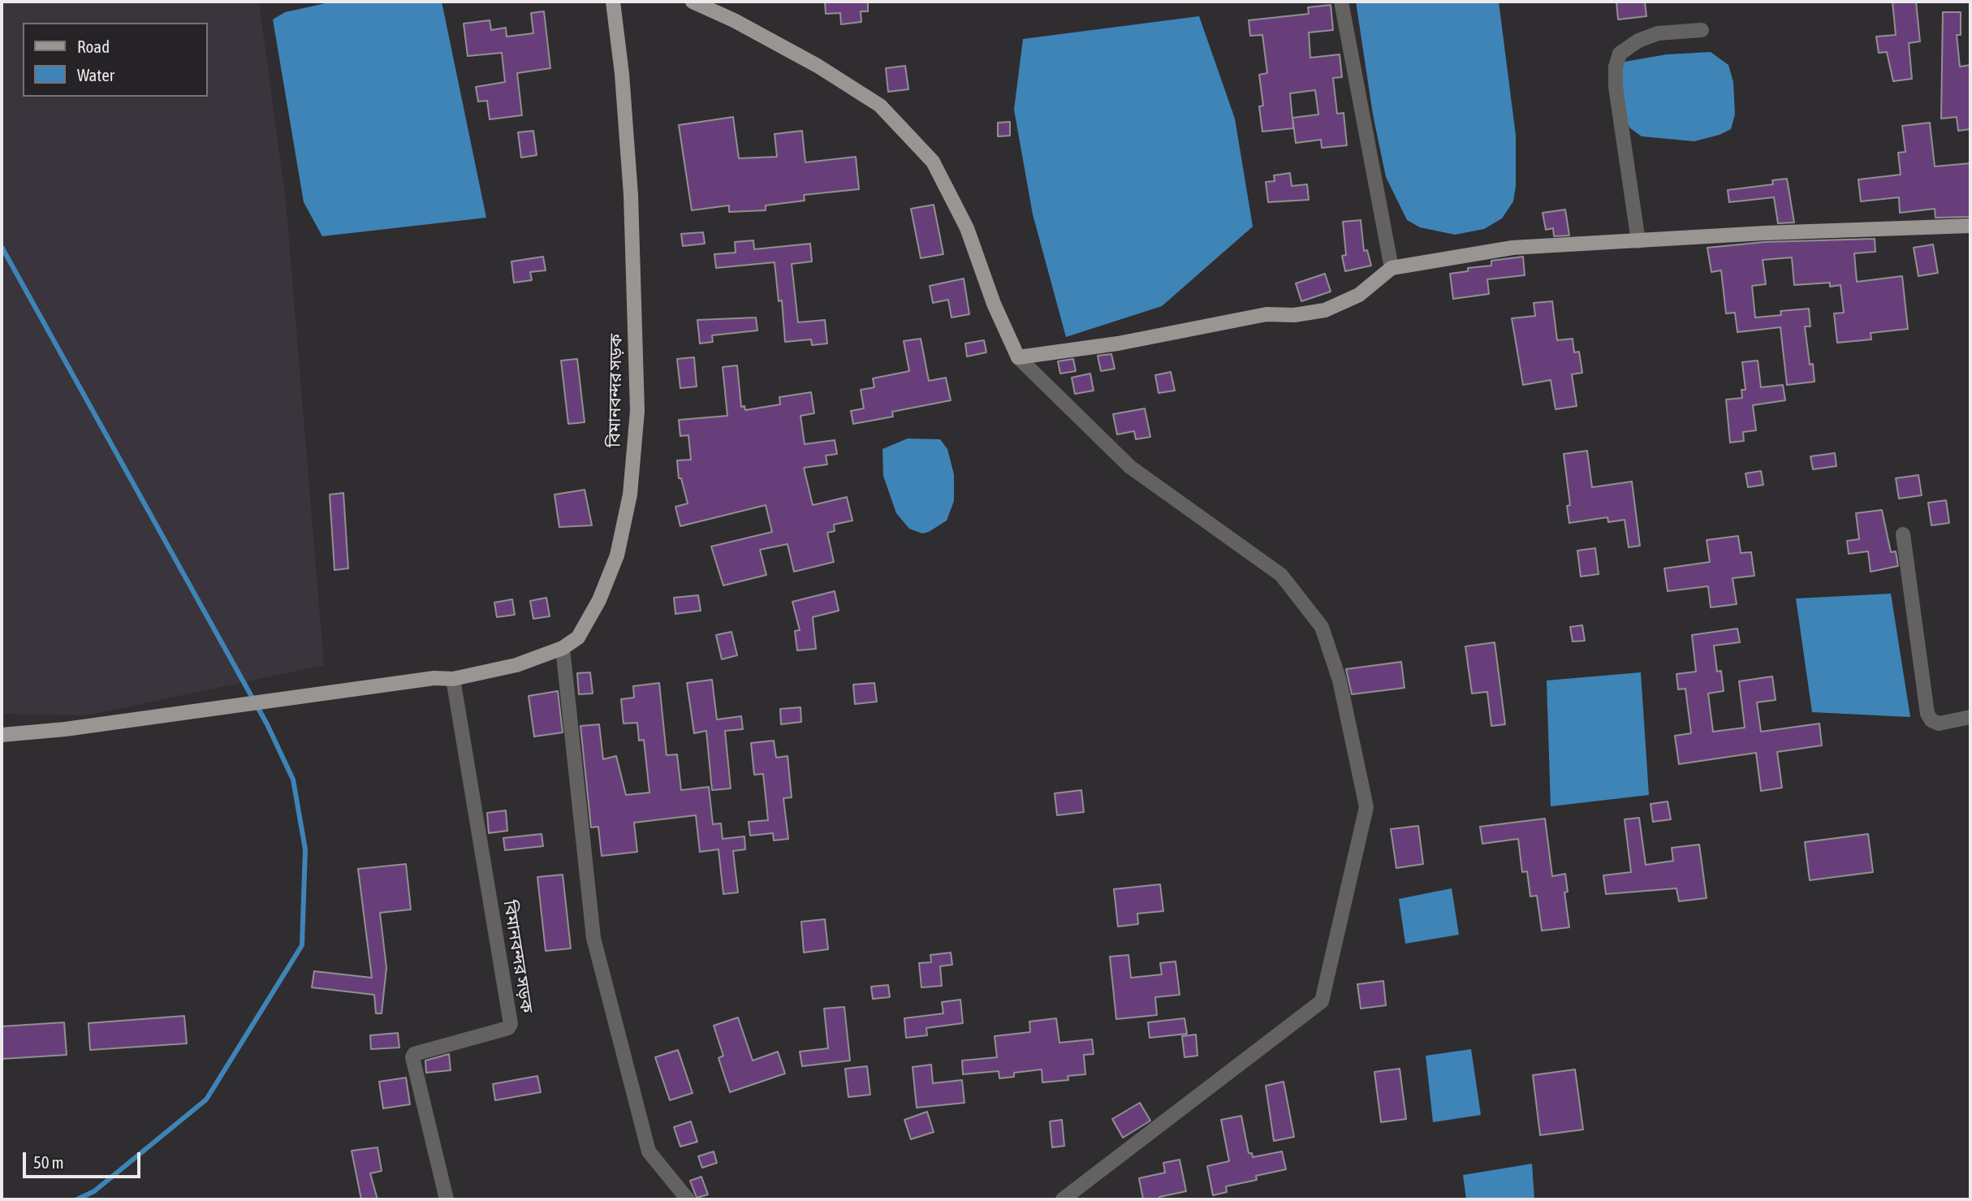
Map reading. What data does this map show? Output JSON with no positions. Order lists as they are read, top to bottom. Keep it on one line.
{"streets":{"main road":["বিমানবন্দর সড়ক"]},"legend":["Road","Water"],"scale_bar":"50 m"}
